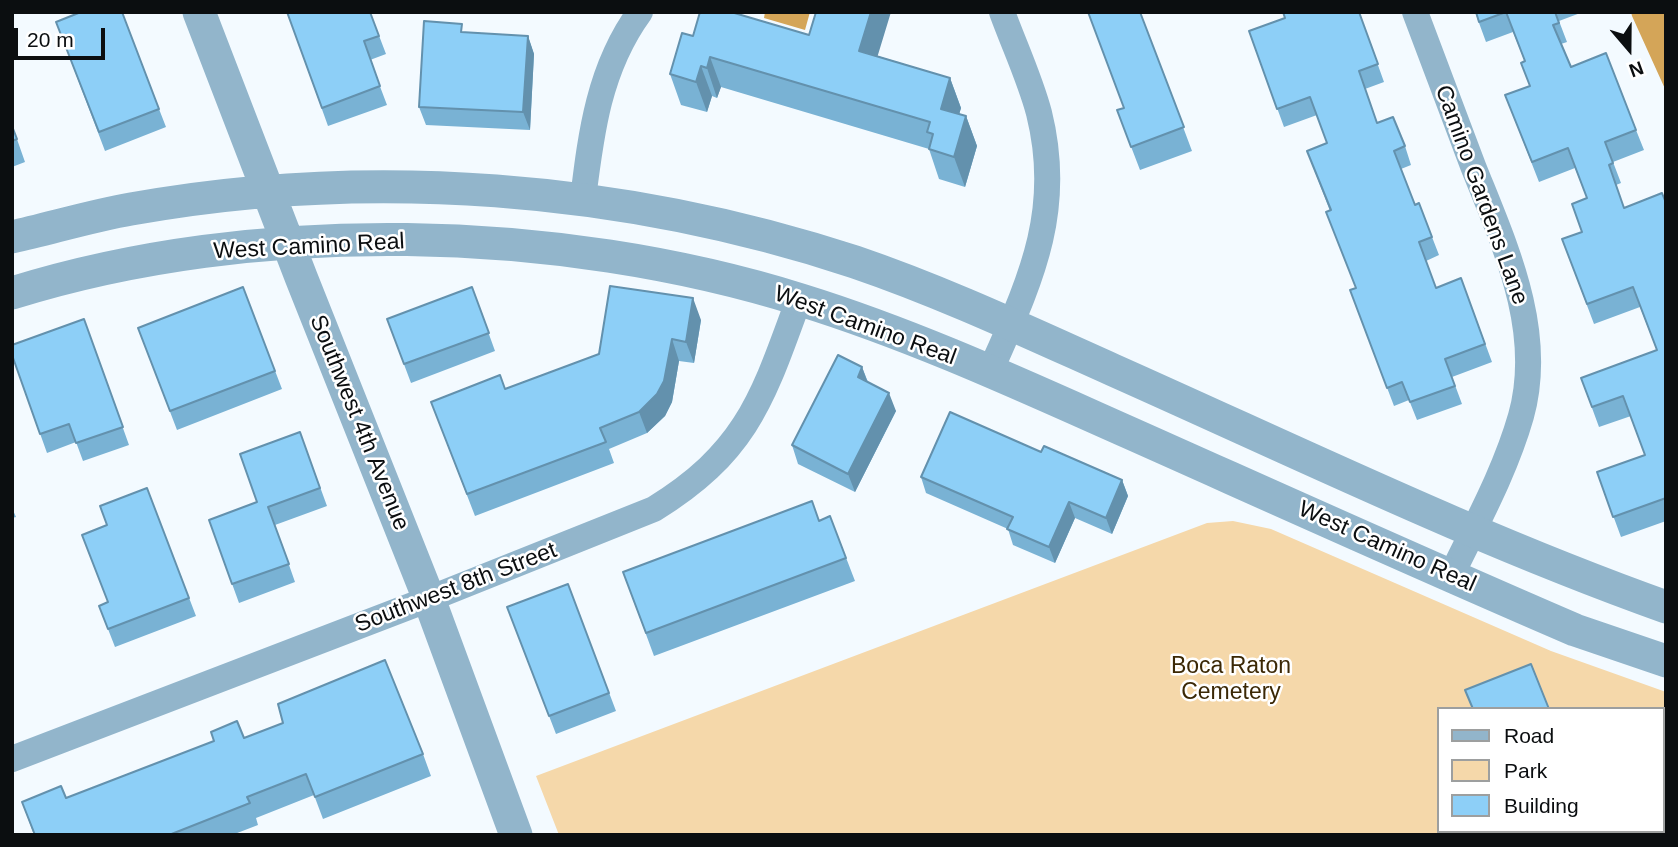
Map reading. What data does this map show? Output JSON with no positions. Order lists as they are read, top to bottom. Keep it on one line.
{"streets":{"street":["Camino Gardens Lane","West Camino Real","Southwest 4th Avenue","Southwest 8th Street"]},"crossings":[["Camino Gardens Lane","West Camino Real"],["West Camino Real","Southwest 4th Avenue"],["West Camino Real","Southwest 8th Street"],["Southwest 4th Avenue","Southwest 8th Street"]],"parks":["Boca Raton Cemetery"],"legend":["Road","Park","Building"],"scale_bar":"20 m","north":"bottom"}
